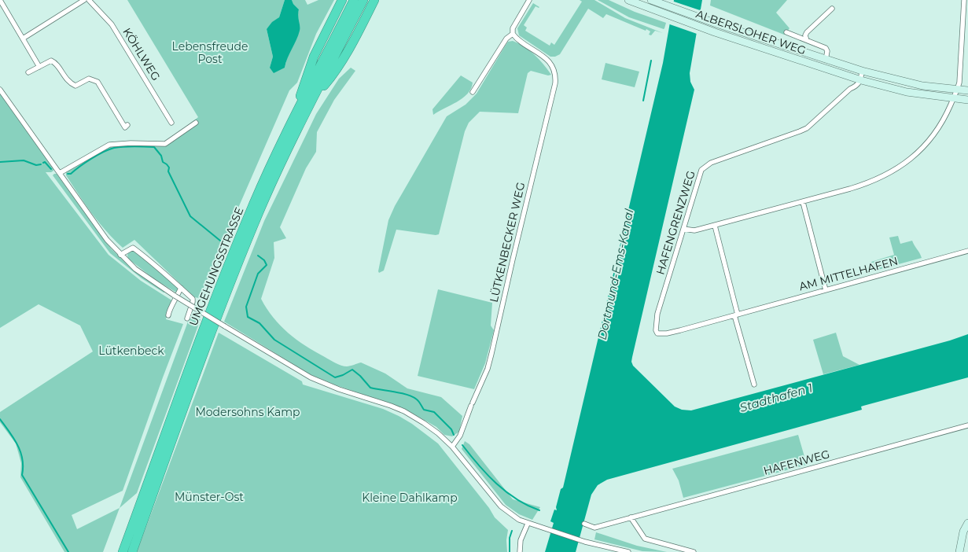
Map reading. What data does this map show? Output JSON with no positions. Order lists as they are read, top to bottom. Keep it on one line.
{"streets":{"highway":["UMGEHUNGSSTRASSE"],"main road":["ALBERSLOHER WEG"],"street":["KÖHLWEG","HAFENGRENZWEG","LÜTKENBECKER WEG","AM MITTELHAFEN","HAFENWEG"]},"crossings":[["ALBERSLOHER WEG","HAFENGRENZWEG"],["HAFENGRENZWEG","AM MITTELHAFEN"]],"water":["Dortmund-Ems-Kanal","Stadthafen 1"],"parks":["Lebensfreude Post","Lütkenbeck","Modersohns Kamp","Münster-Ost","Kleine Dahlkamp"]}
